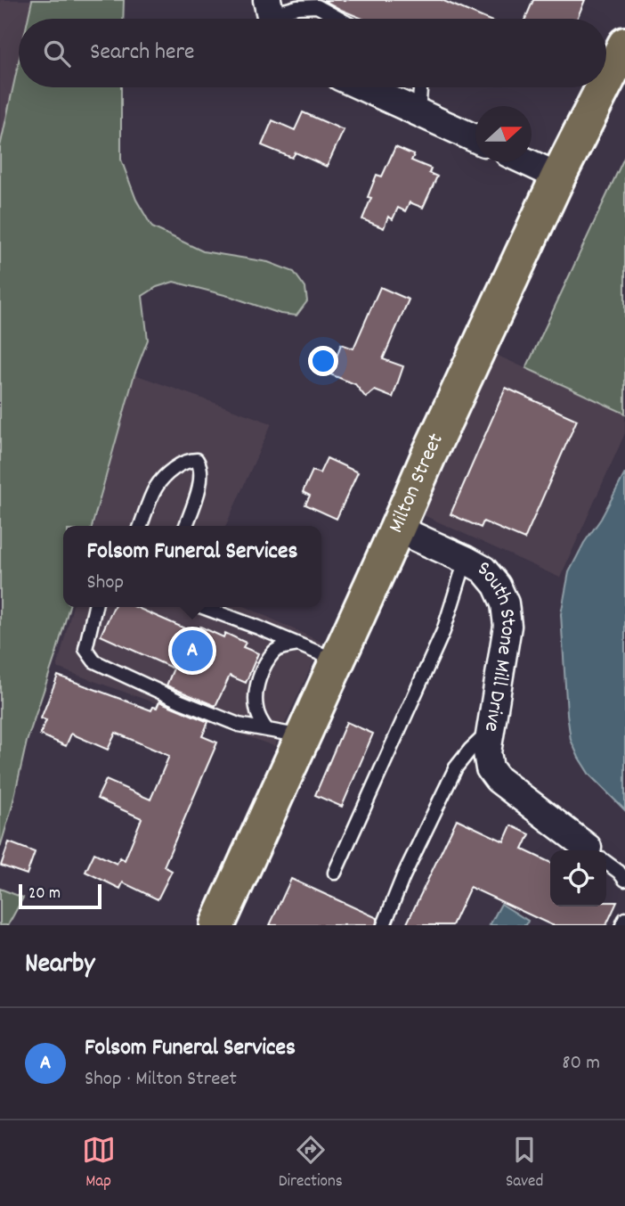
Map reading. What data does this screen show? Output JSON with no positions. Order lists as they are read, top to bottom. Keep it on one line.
{"streets":{"main road":["Milton Street"],"street":["South Stone Mill Drive"]},"crossings":[["Milton Street","South Stone Mill Drive"]],"scale_bar":"20 m","north":"right","page":{"search":"Search here","popup":["Folsom Funeral Services","Shop"],"pins":"A","scale":"20 m","heading":"Nearby","list":[{"mark":"A","name":"Folsom Funeral Services","note":"Shop · Milton Street","value":"80 m"}],"nav":["Map","Directions","Saved"]}}
